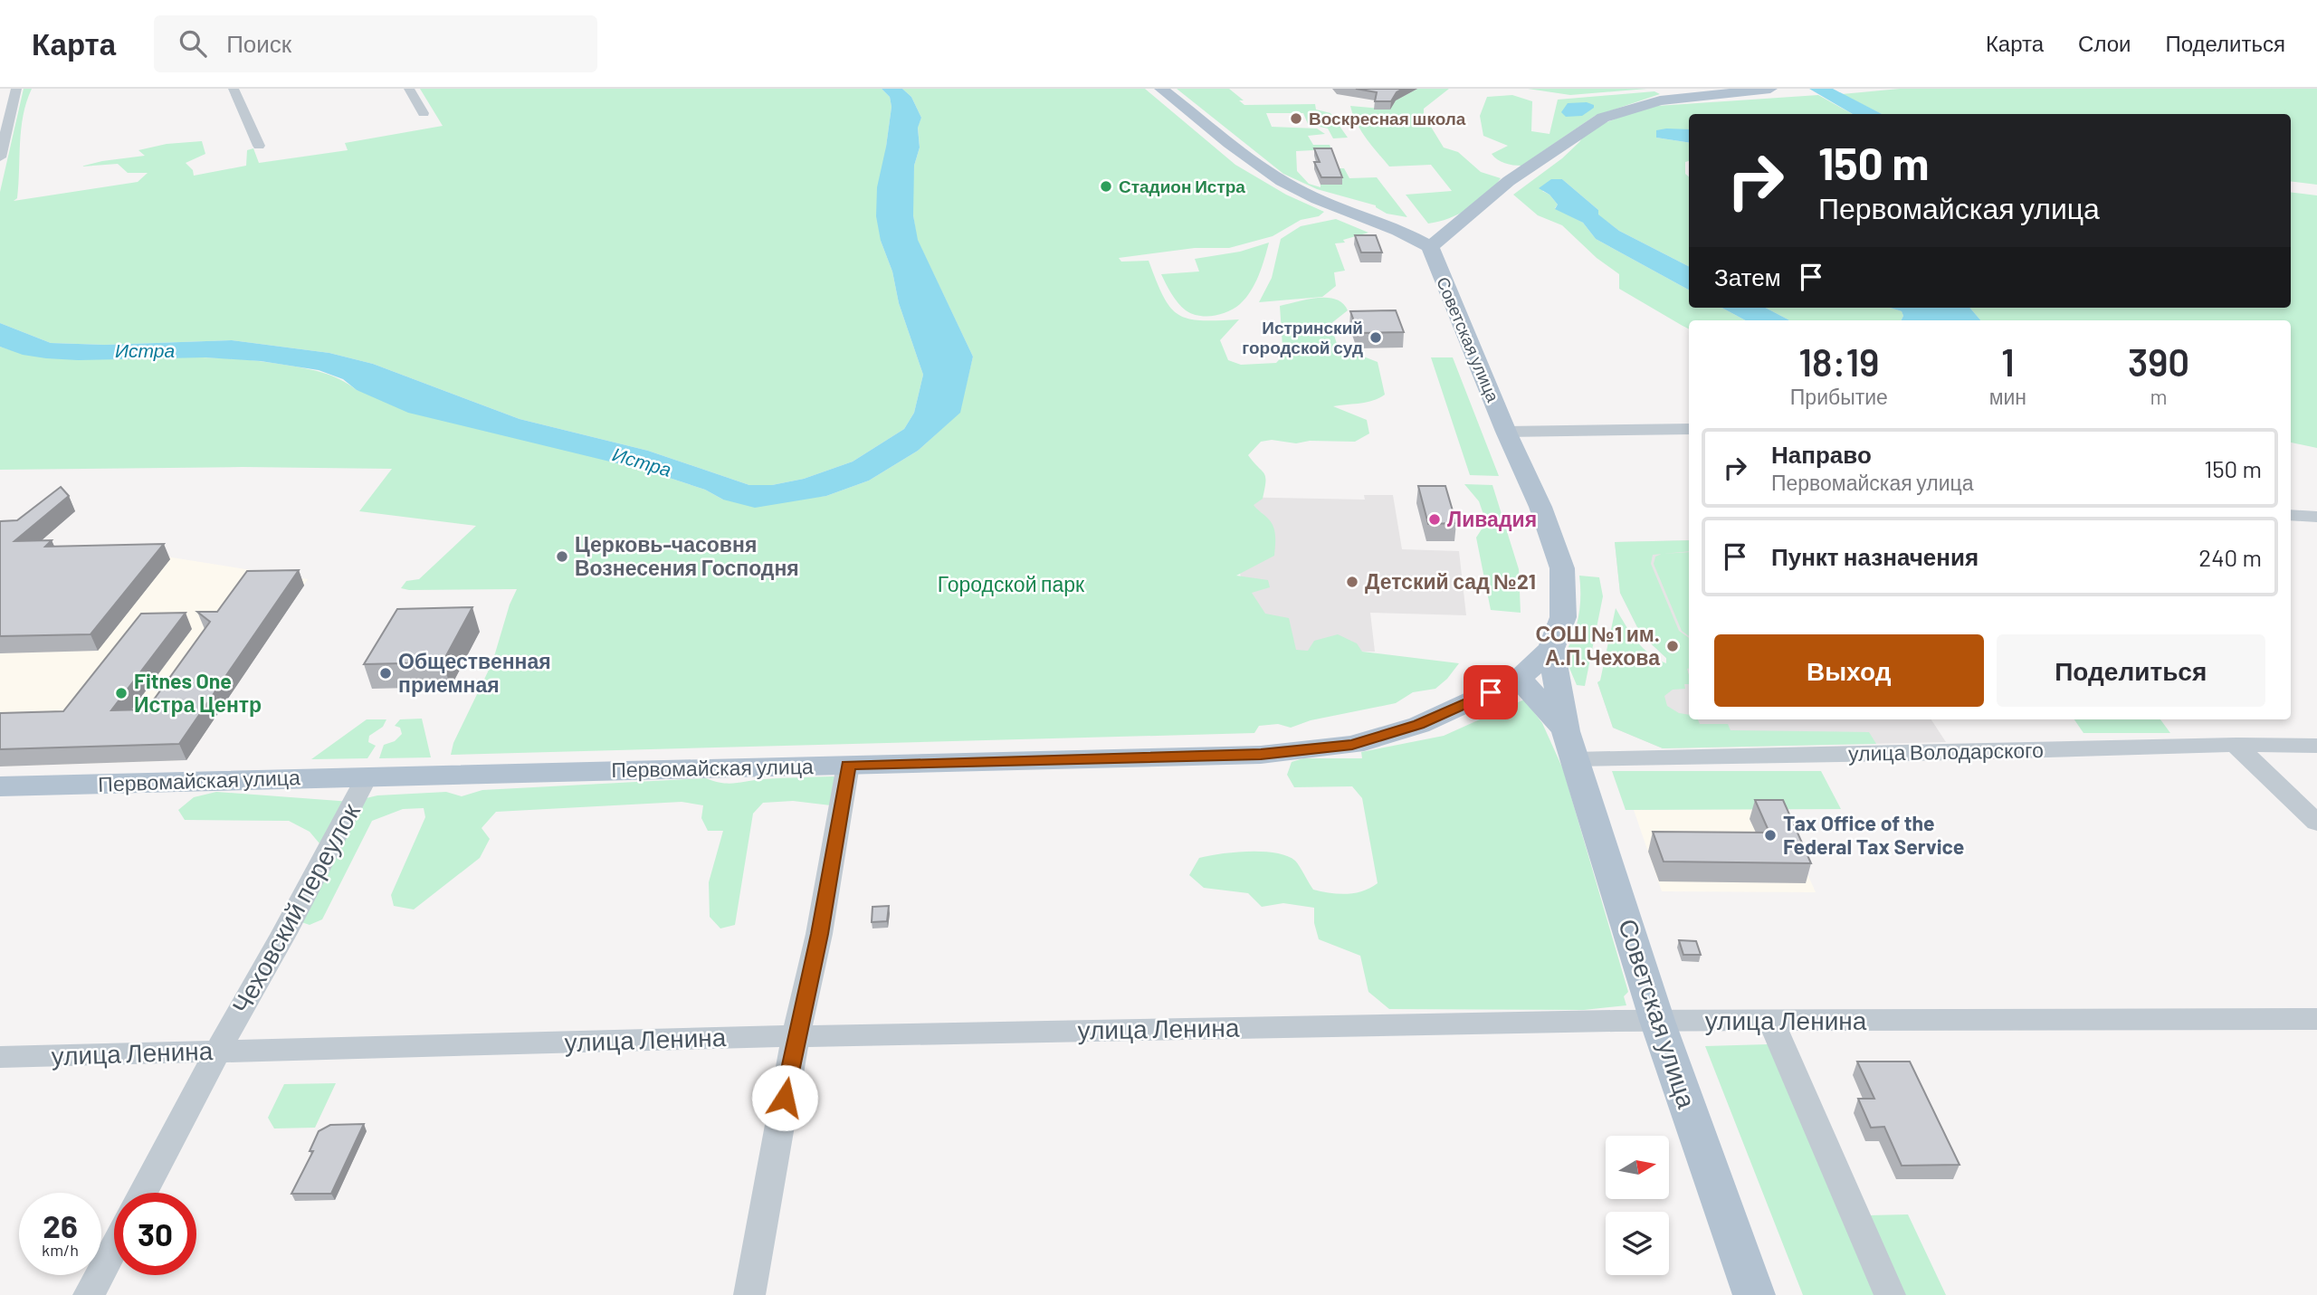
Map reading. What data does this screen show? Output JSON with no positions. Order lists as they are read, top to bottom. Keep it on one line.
{"streets":{"main road":["Советская улица","Первомайская улица"],"street":["улица Володарского","Чеховский переулок","улица Ленина"]},"crossings":[["Советская улица","улица Володарского"],["Советская улица","Первомайская улица"],["Советская улица","улица Ленина"],["Первомайская улица","Чеховский переулок"],["Чеховский переулок","улица Ленина"]],"water":["Истра"],"parks":["Городской парк"],"places":["Воскресная школа","Стадион Истра","Истринский городской суд","Ливадия","Церковь-часовня Вознесения Господня","Детский сад №21","СОШ №1 им. А.П.Чехова","Общественная приемная","Fitnes One Истра Центр","Tax Office of the Federal Tax Service"],"north":"right","page":{"header":"Карта","search":"Поиск","nav":["Карта","Слои","Поделиться"],"turn":["150 m","Первомайская улица"],"then":"Затем","eta":["18:19","Прибытие","1","мин","390","m"],"list":[{"name":"Направо","note":"Первомайская улица","value":"150 m"},{"name":"Пункт назначения","value":"240 m"}],"buttons":["Выход","Поделиться"],"speed":"26 km/h","limit":"30"}}
